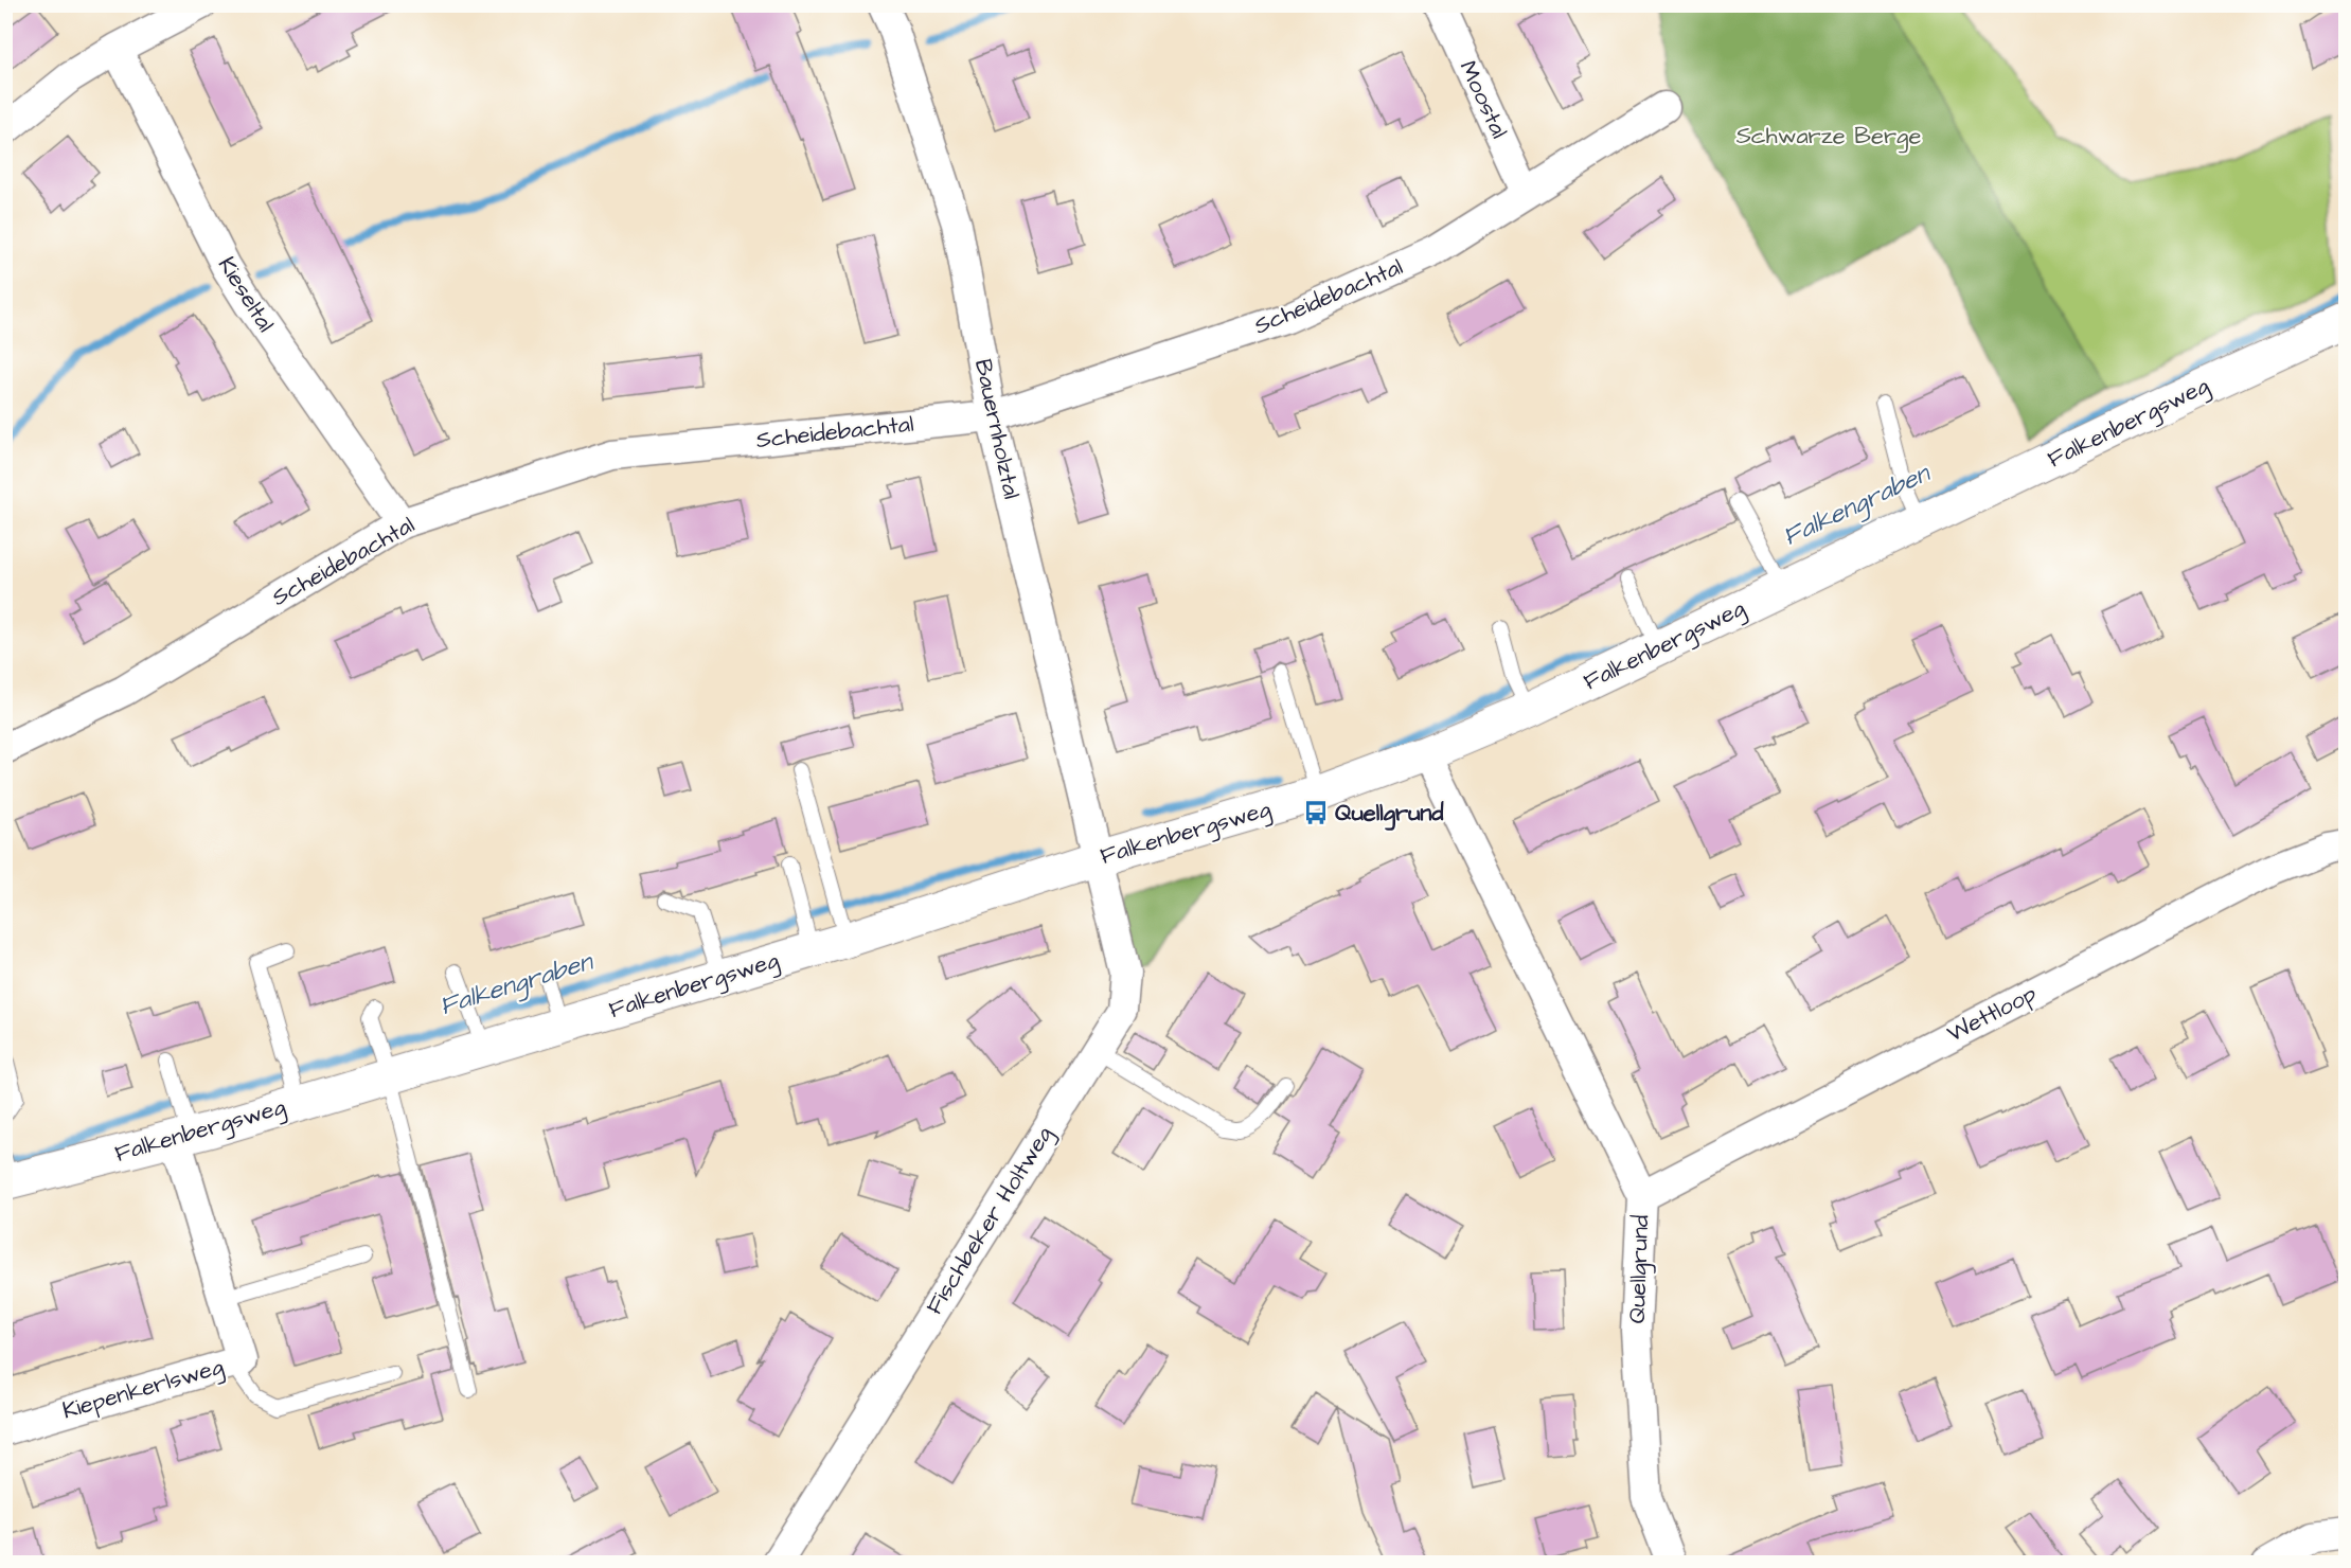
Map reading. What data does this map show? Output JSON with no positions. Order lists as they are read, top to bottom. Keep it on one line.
{"streets":{"street":["Moostal","Kieseltal","Scheidebachtal","Falkenbergsweg","Bauernholztal","Wettloop","Fischbeker Holtweg","Quellgrund","Kiepenkerlsweg"]},"crossings":[["Moostal","Scheidebachtal"],["Kieseltal","Scheidebachtal"],["Scheidebachtal","Bauernholztal"],["Falkenbergsweg","Bauernholztal"],["Falkenbergsweg","Fischbeker Holtweg"],["Falkenbergsweg","Quellgrund"],["Falkenbergsweg","Kiepenkerlsweg"],["Bauernholztal","Fischbeker Holtweg"],["Wettloop","Quellgrund"]],"water":["Falkengraben"],"parks":["Schwarze Berge"],"places":{"bus stop":["Quellgrund"]}}
